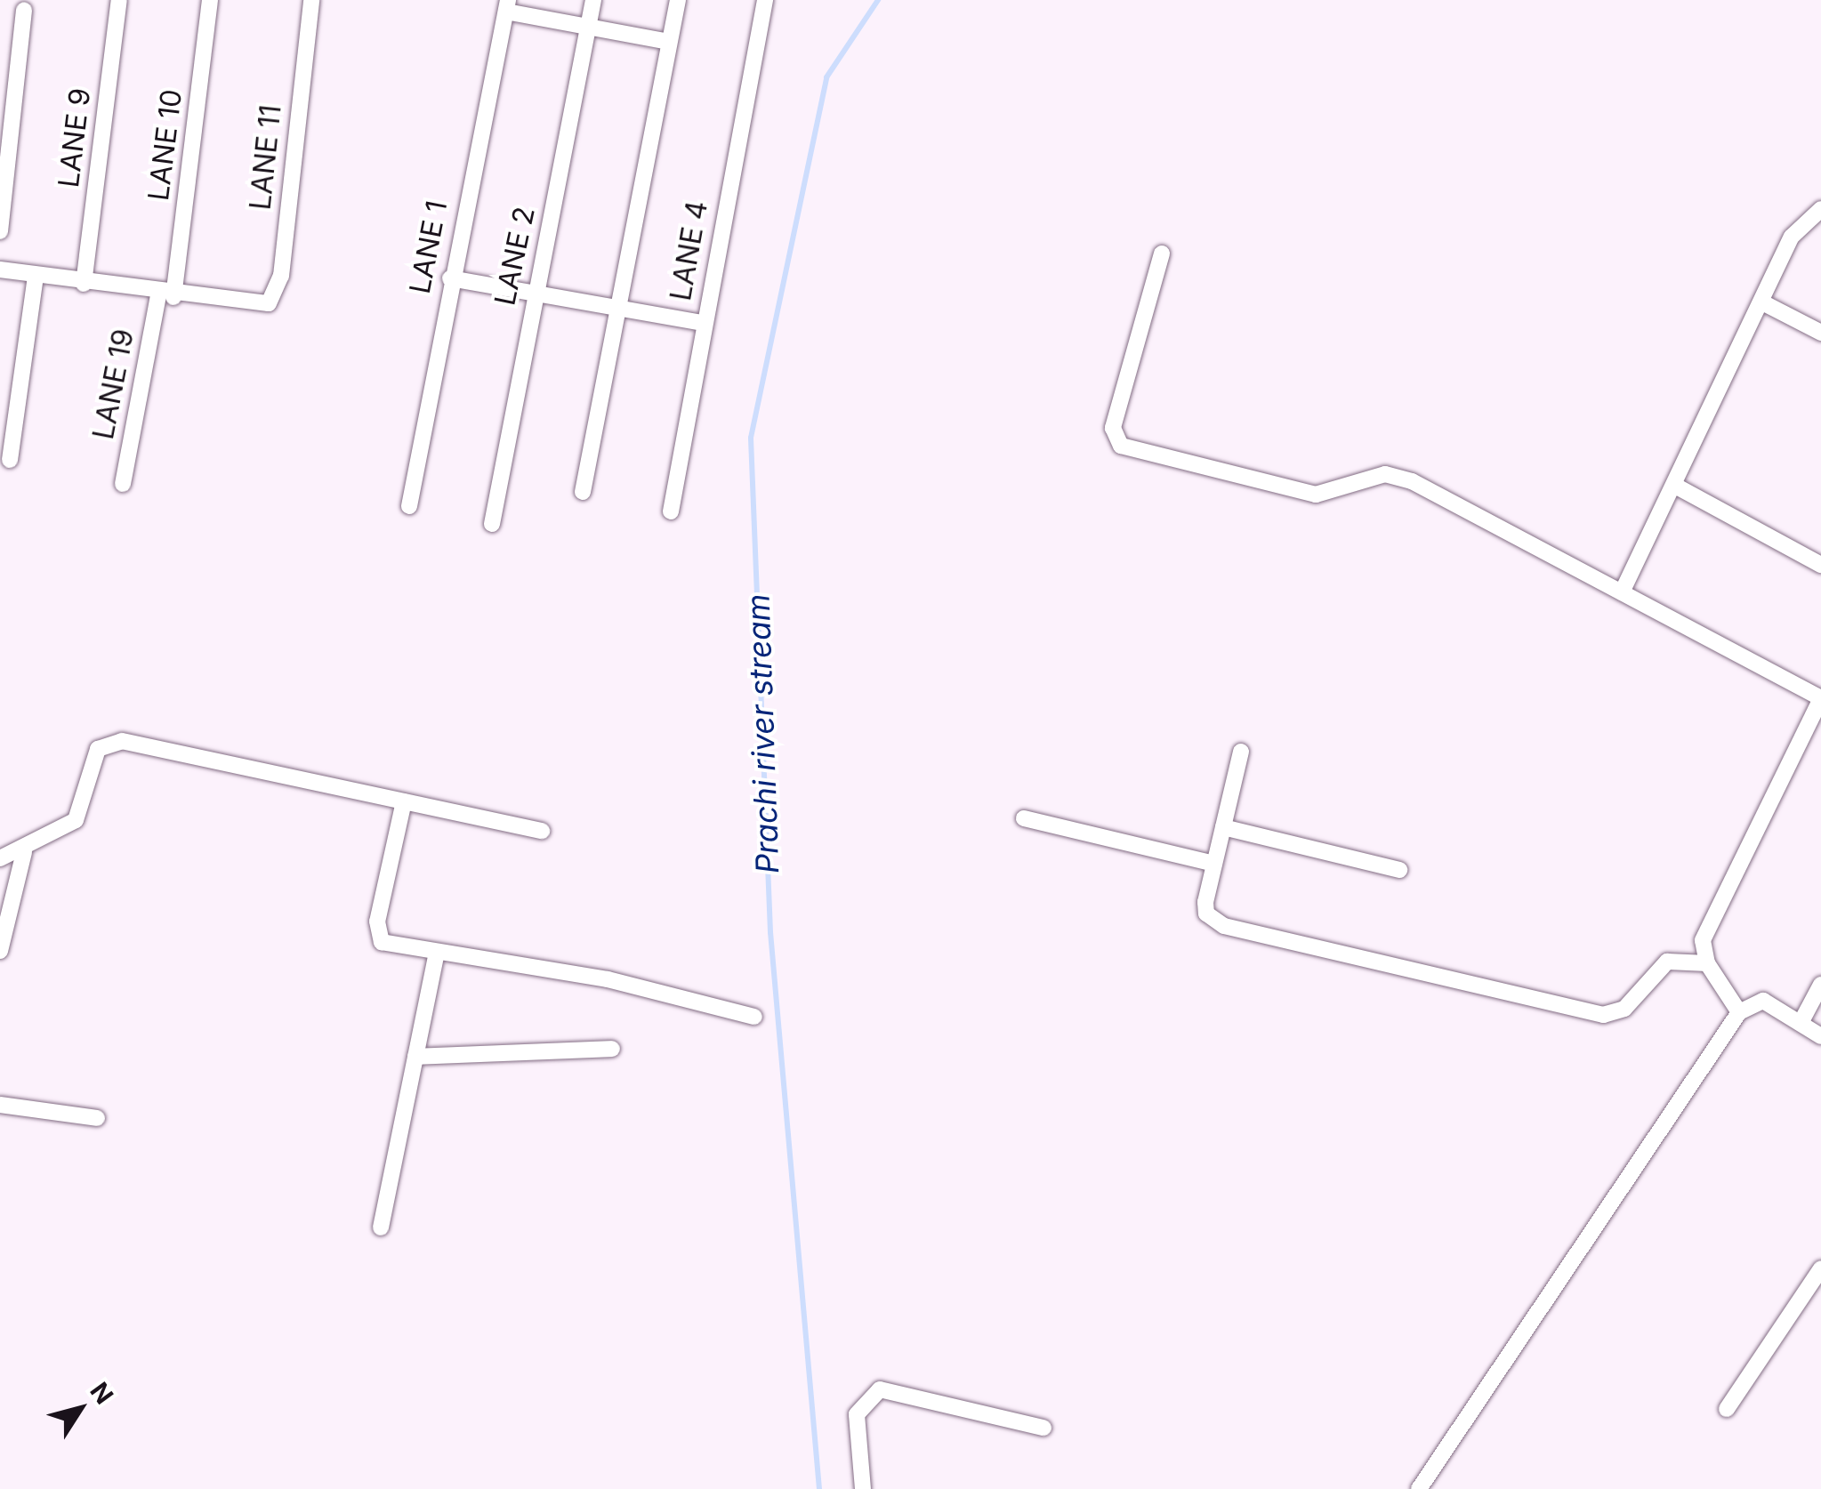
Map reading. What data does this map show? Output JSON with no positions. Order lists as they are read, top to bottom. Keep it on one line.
{"streets":{"street":["LANE 9","LANE 10","LANE 11","LANE 1","LANE 4","LANE 2","LANE 19"]},"crossings":[["LANE 10","LANE 11"],["LANE 10","LANE 19"],["LANE 11","LANE 19"]],"water":["Prachi river stream"],"north":"top right"}
